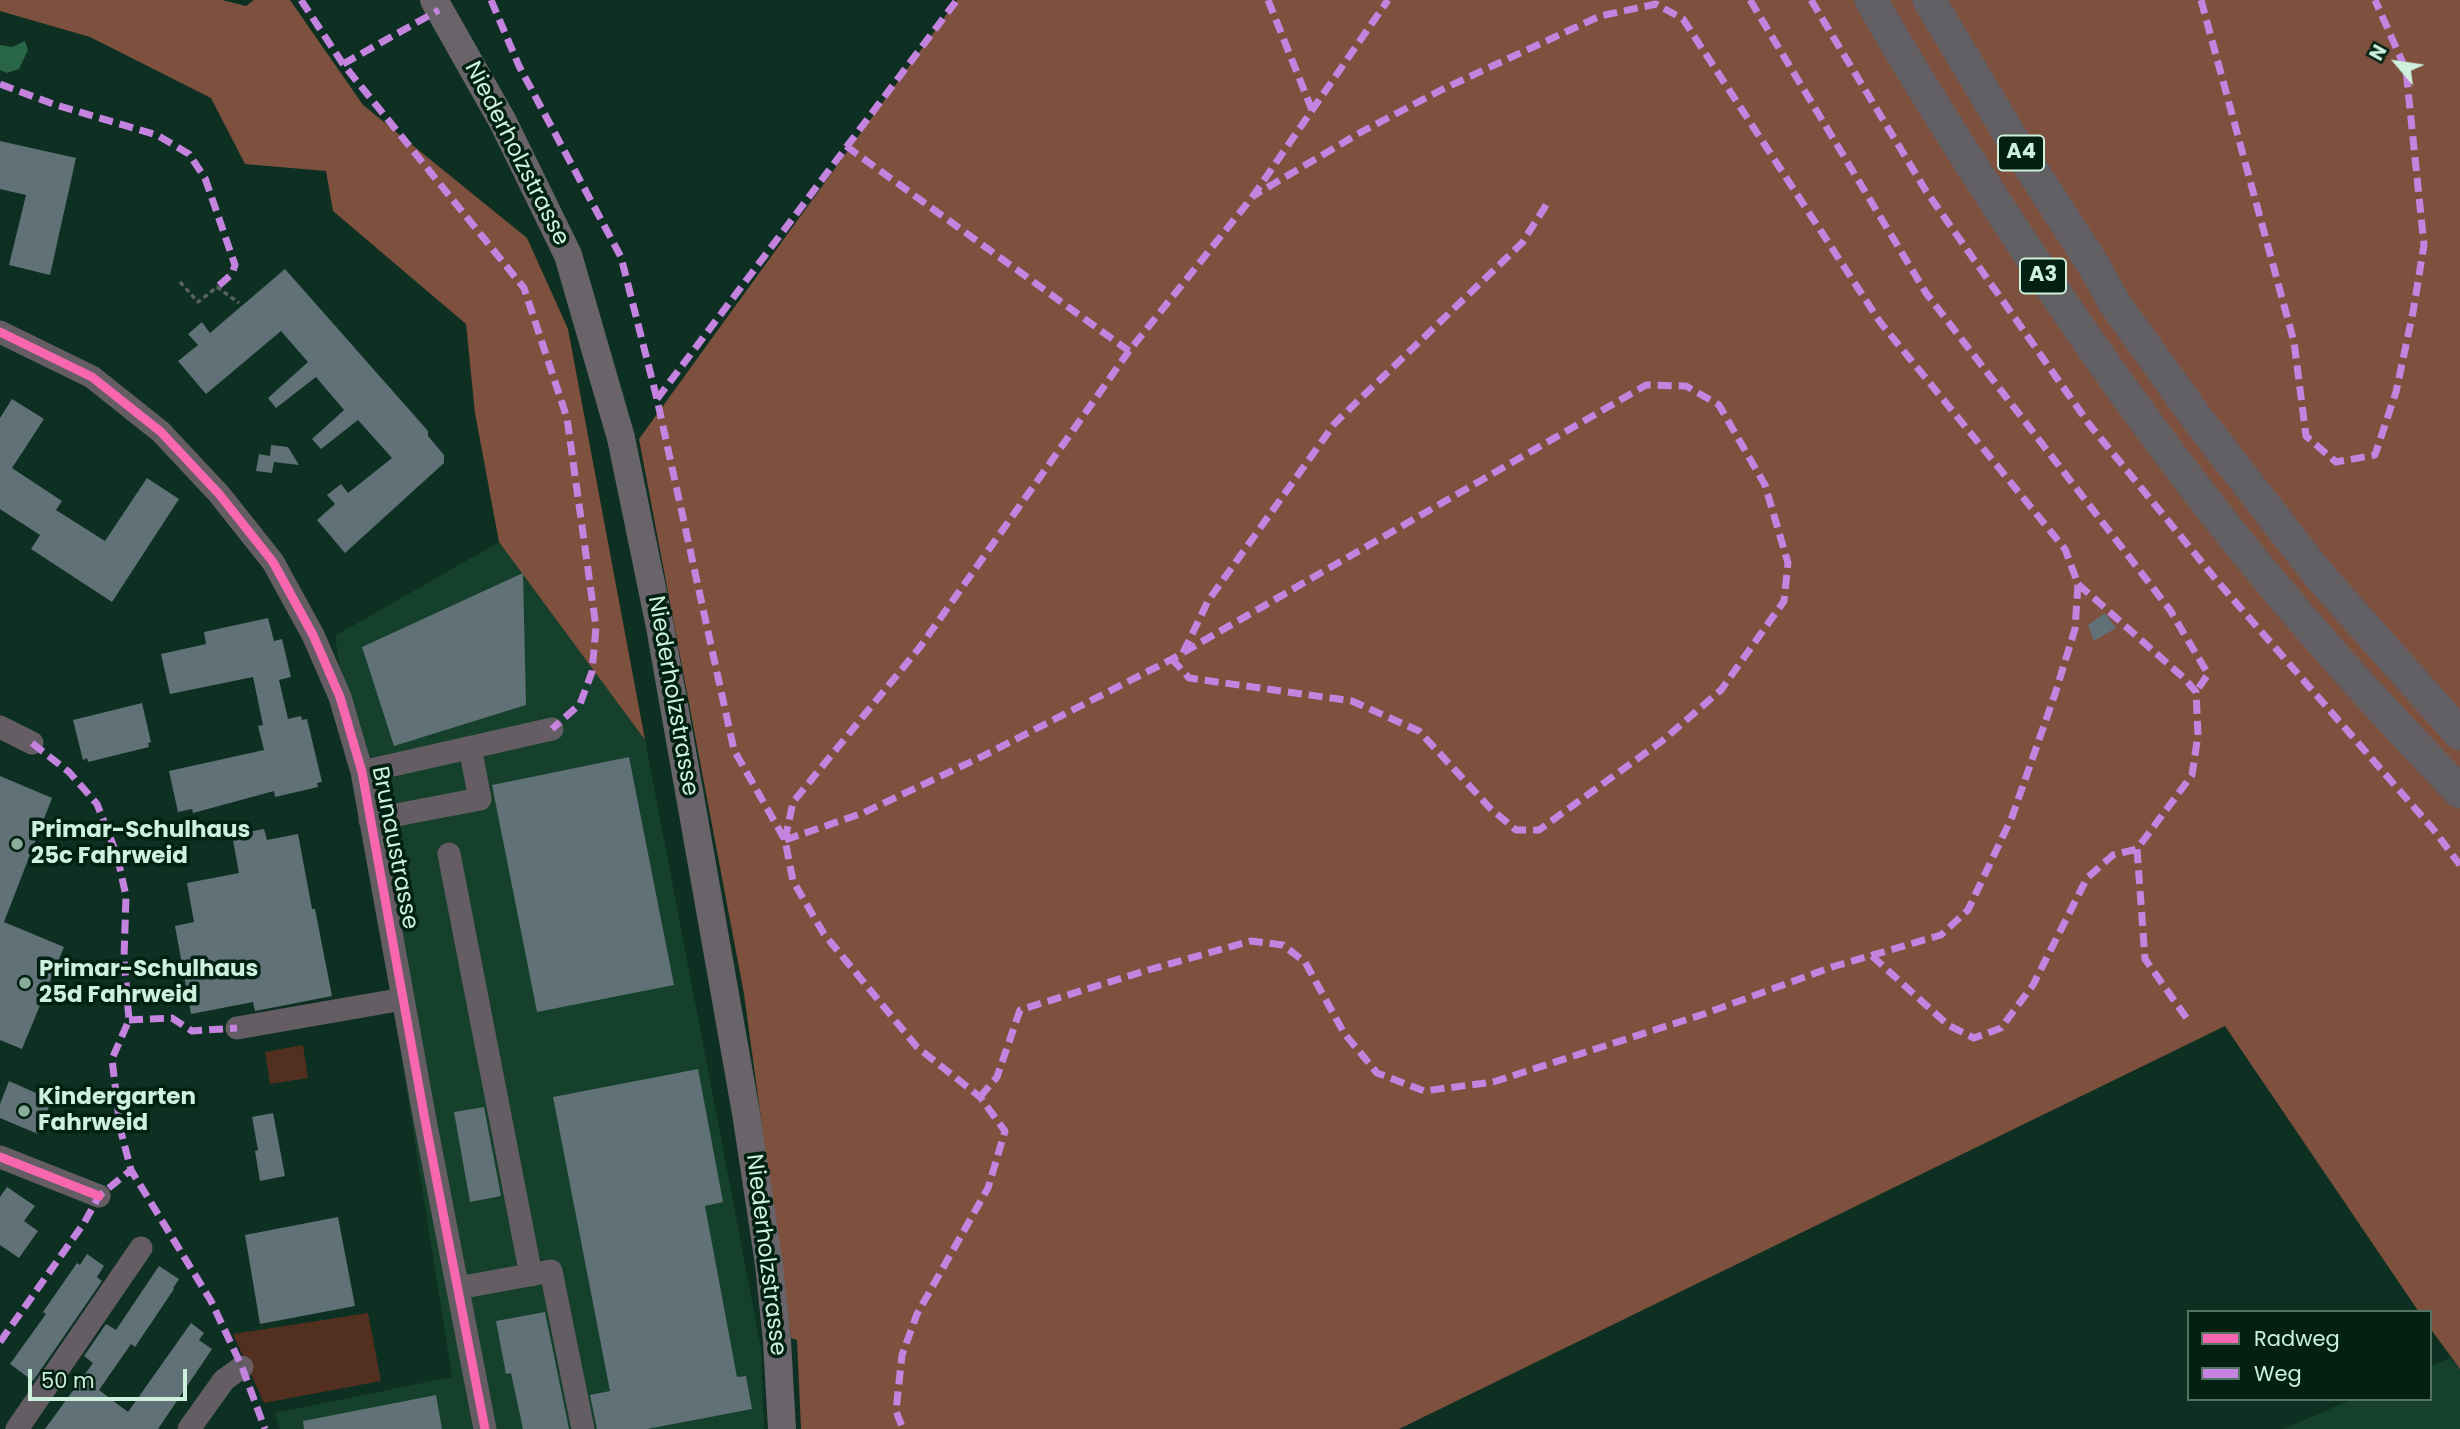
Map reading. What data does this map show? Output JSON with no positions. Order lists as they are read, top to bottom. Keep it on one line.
{"streets":{"highway":["A4","A3"],"main road":["Niederholzstrasse"],"street":["Brunaustrasse"]},"crossings":[["A4","A3"]],"places":["Primar-Schulhaus 25c Fahrweid","Primar-Schulhaus 25d Fahrweid","Kindergarten Fahrweid"],"legend":["Radweg","Weg"],"scale_bar":"50 m","north":"top left"}
